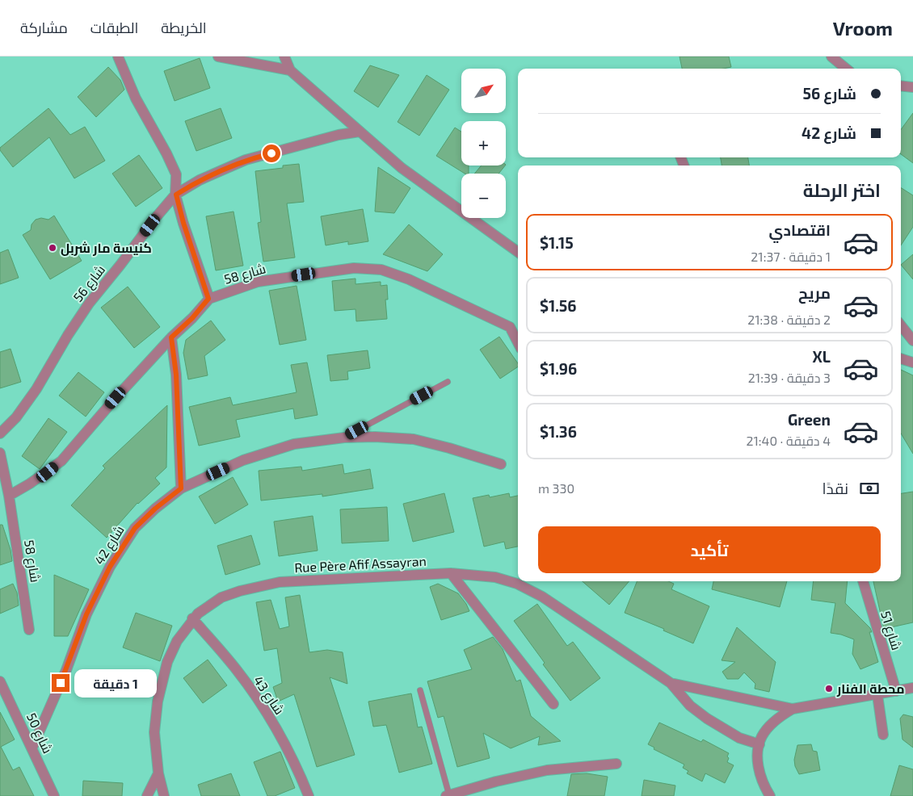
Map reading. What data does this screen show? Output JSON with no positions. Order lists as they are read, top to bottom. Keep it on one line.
{"streets":{"street":["شارع 58","شارع 56","شارع 42","Rue Père Afif Assayran","شارع 51","شارع 43","شارع 50"]},"crossings":[["شارع 42","شارع 50"],["Rue Père Afif Assayran","شارع 43"]],"places":["كنيسة مار شربل","محطة الفنار"],"north":"top right","page":{"header":"Vroom","nav":["الخريطة","الطبقات","مشاركة"],"map_buttons":["+","−"],"banner":["شارع 56","شارع 42"],"heading":"اختر الرحلة","list":[{"name":"اقتصادي","note":"1 دقيقة · 21:37","value":"$1.15"},{"name":"مريح","note":"2 دقيقة · 21:38","value":"$1.56"},{"name":"XL","note":"3 دقيقة · 21:39","value":"$1.96"},{"name":"Green","note":"4 دقيقة · 21:40","value":"$1.36"}],"pay":["نقدًا","330 m"],"buttons":"تأكيد","bubble":"1 دقيقة"}}
